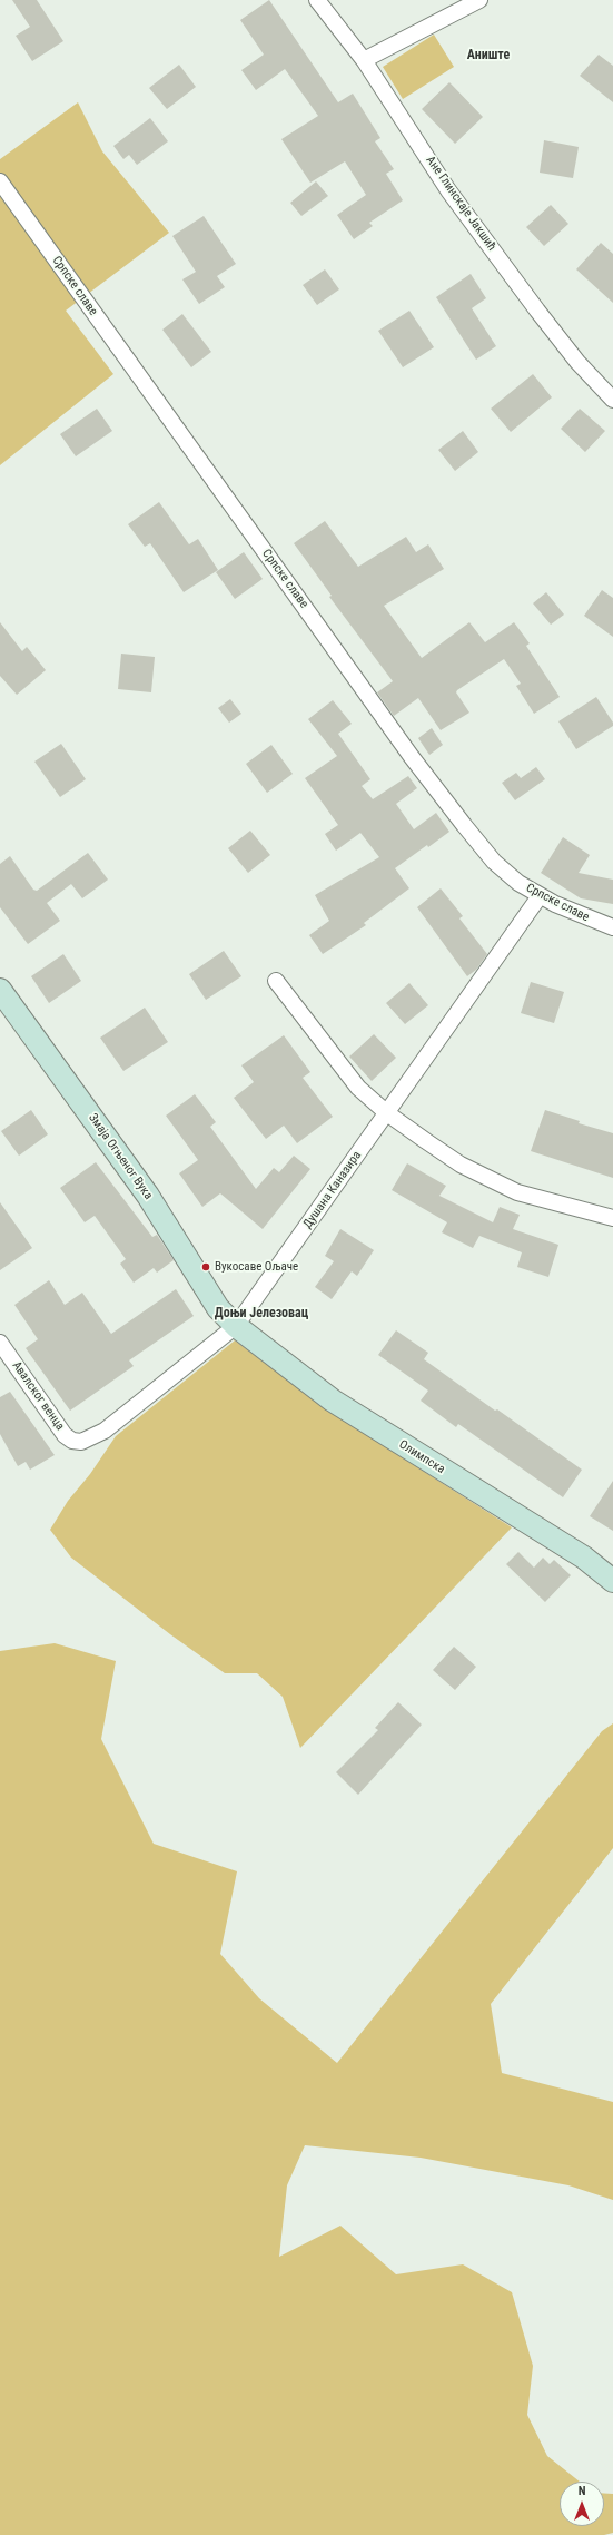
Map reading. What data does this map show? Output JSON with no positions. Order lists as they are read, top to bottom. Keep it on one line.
{"streets":{"street":["Ане Глинскаје Јакшић","Српске славе","Змаја Огњеног Вука","Душана Каназира","Авалског венца","Олимпска"]},"crossings":[["Српске славе","Душана Каназира"],["Змаја Огњеног Вука","Душана Каназира"],["Змаја Огњеног Вука","Олимпска"],["Душана Каназира","Авалског венца"],["Душана Каназира","Олимпска"]],"districts":["Аниште","Доњи Јелезовац"],"places":["Вукосаве Ољаче"],"north":"top"}
